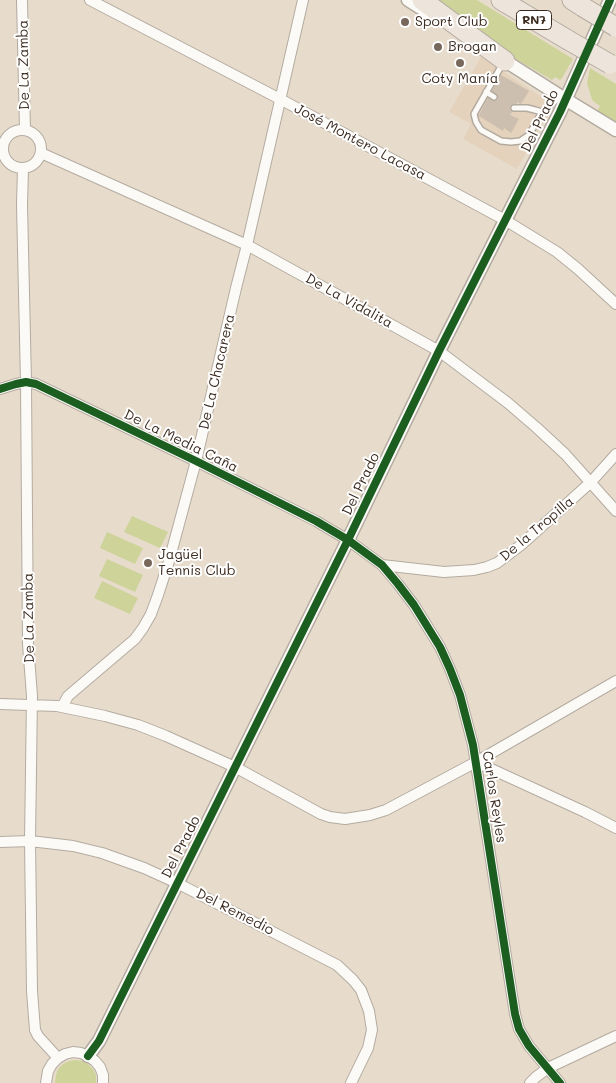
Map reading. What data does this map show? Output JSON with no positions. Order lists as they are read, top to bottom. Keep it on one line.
{"streets":{"highway":["RN7"],"street":["De La Zamba","Del Prado","José Montero Lacasa","De La Vidalita","De La Chacarera","De La Media Caña","De la Tropilla","Carlos Reyles","Del Remedio"]},"crossings":[["De La Zamba","De La Vidalita"],["De La Zamba","De La Media Caña"],["De La Zamba","Del Remedio"],["Del Prado","José Montero Lacasa"],["Del Prado","De La Vidalita"],["Del Prado","De La Media Caña"],["Del Prado","Carlos Reyles"],["Del Prado","Del Remedio"],["José Montero Lacasa","De La Chacarera"],["De La Vidalita","De La Chacarera"],["De La Vidalita","De la Tropilla"],["De La Chacarera","De La Media Caña"],["De La Media Caña","Carlos Reyles"],["De la Tropilla","Carlos Reyles"]],"places":["Sport Club","Brogan","Coty Manía","Jagüel Tennis Club"]}
